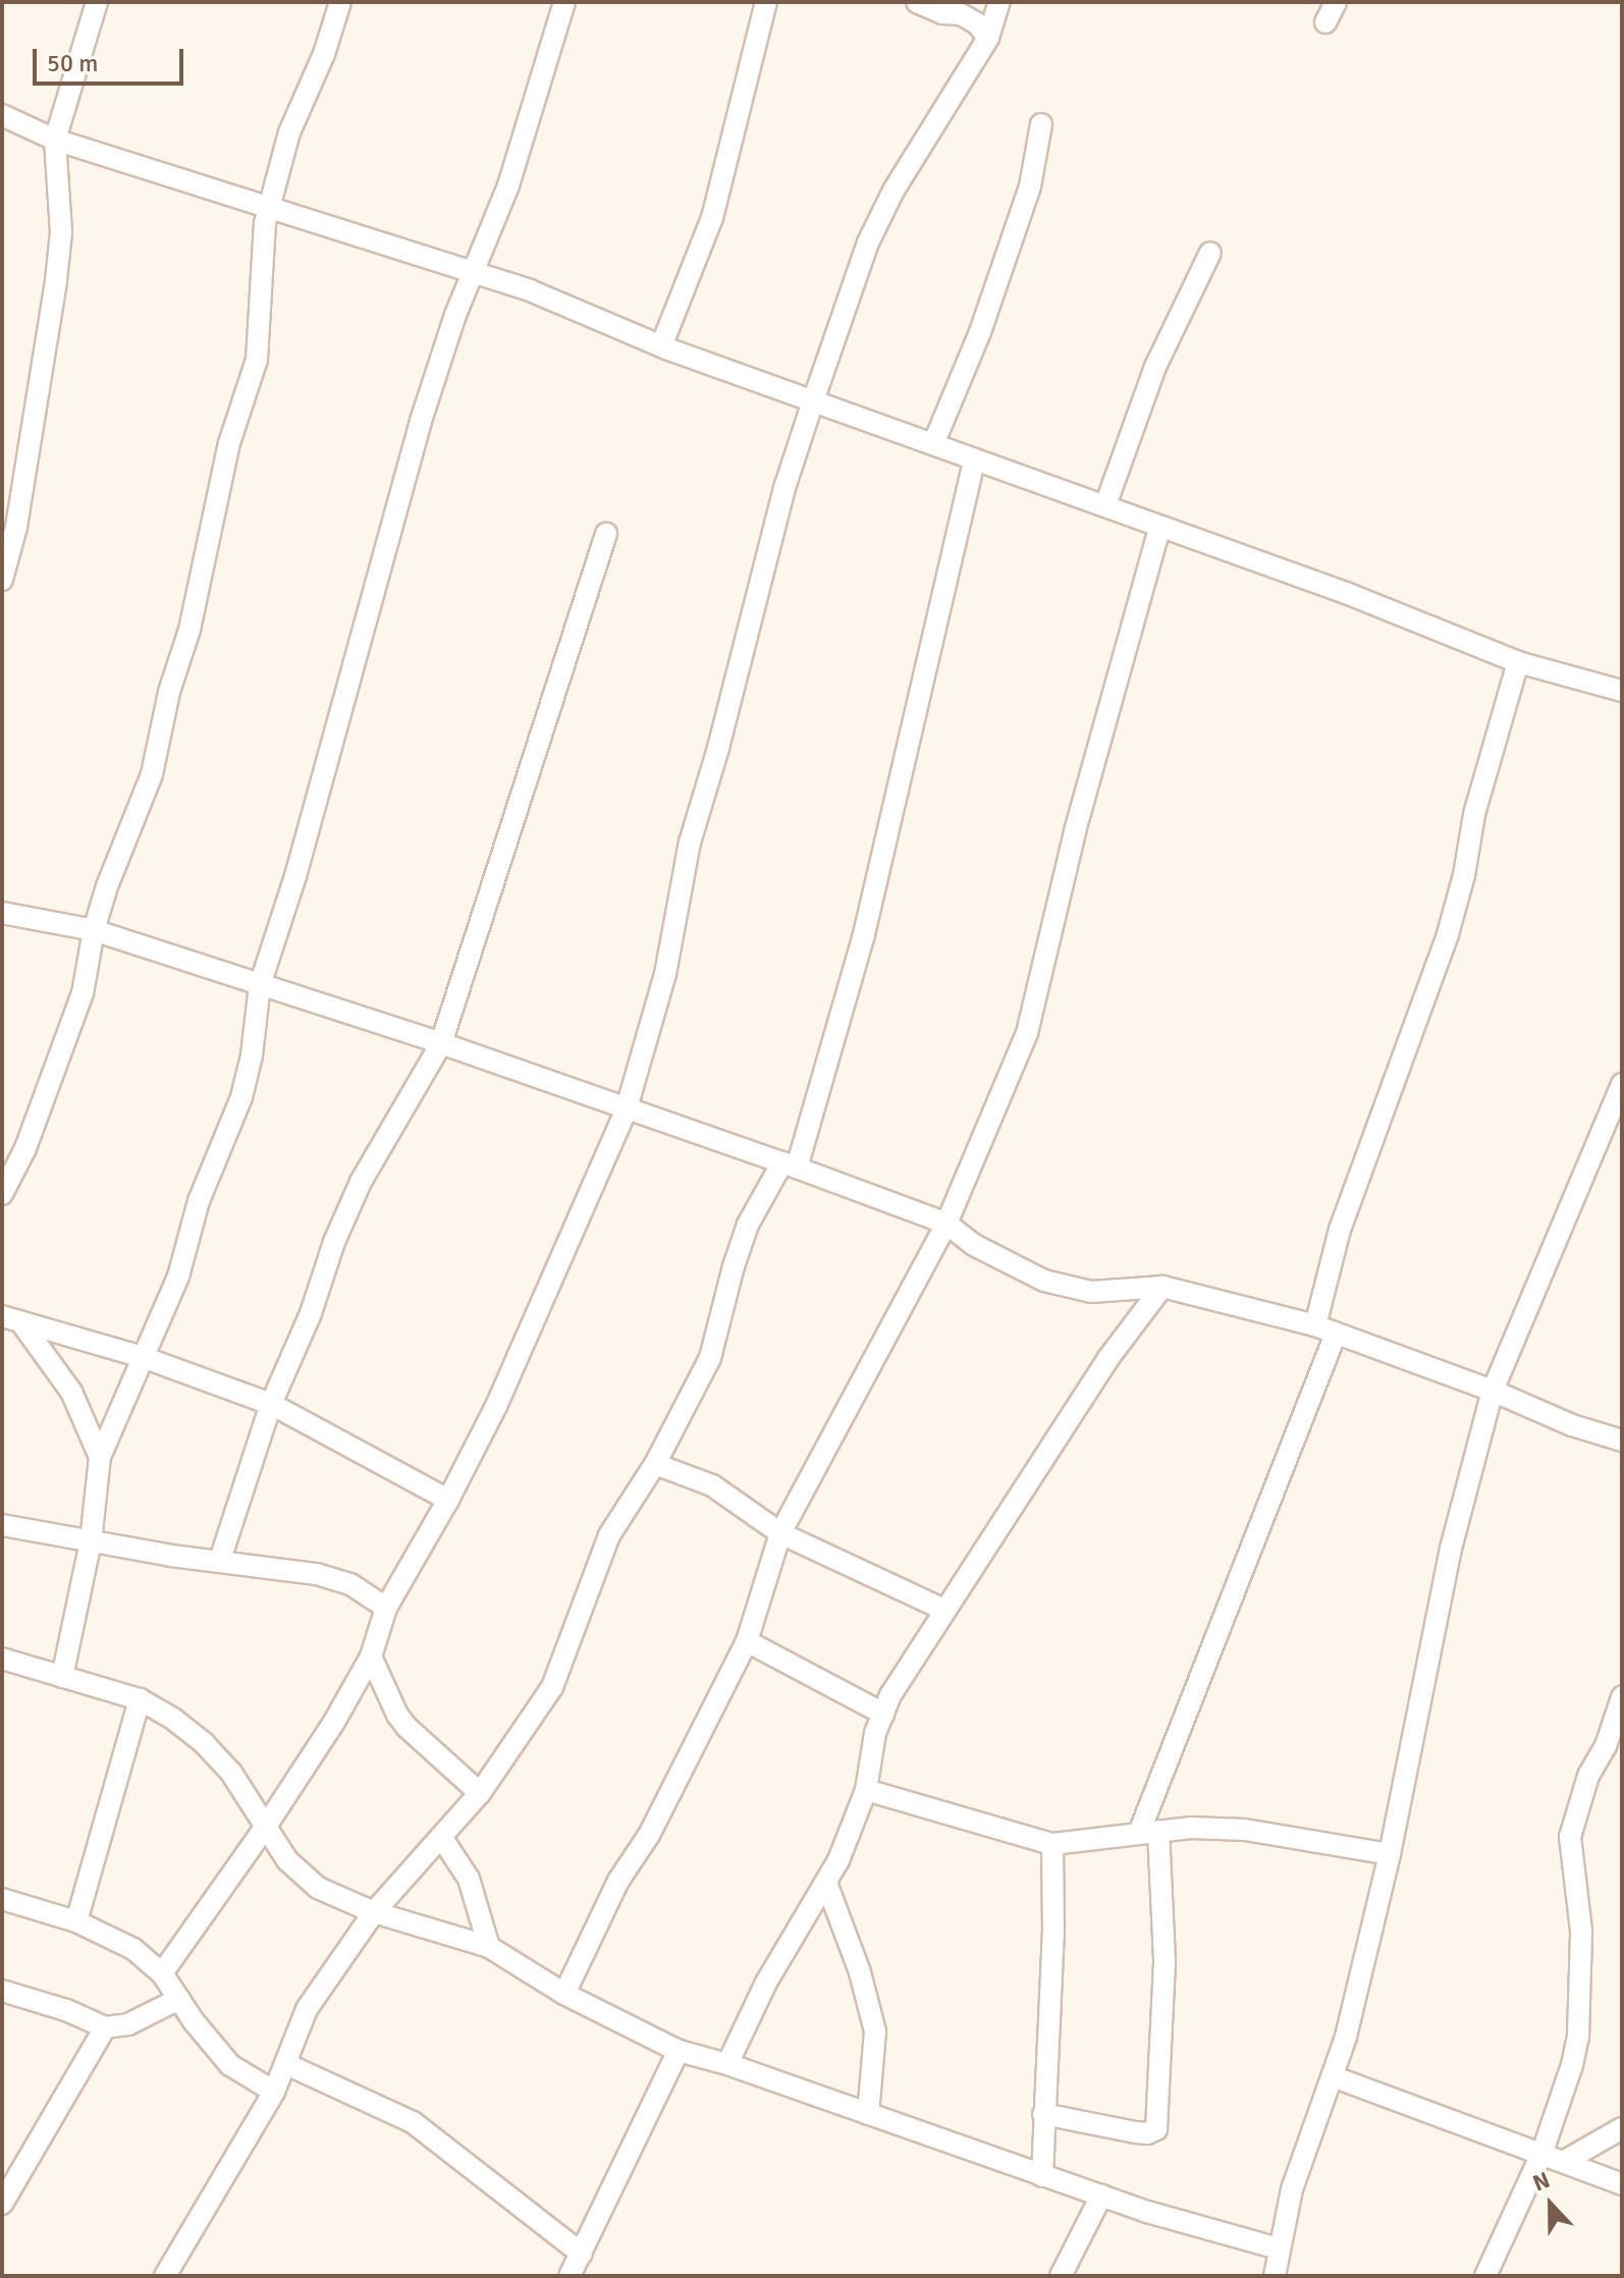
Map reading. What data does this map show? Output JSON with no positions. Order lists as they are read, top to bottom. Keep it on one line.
{"scale_bar":"50 m","north":"top"}
